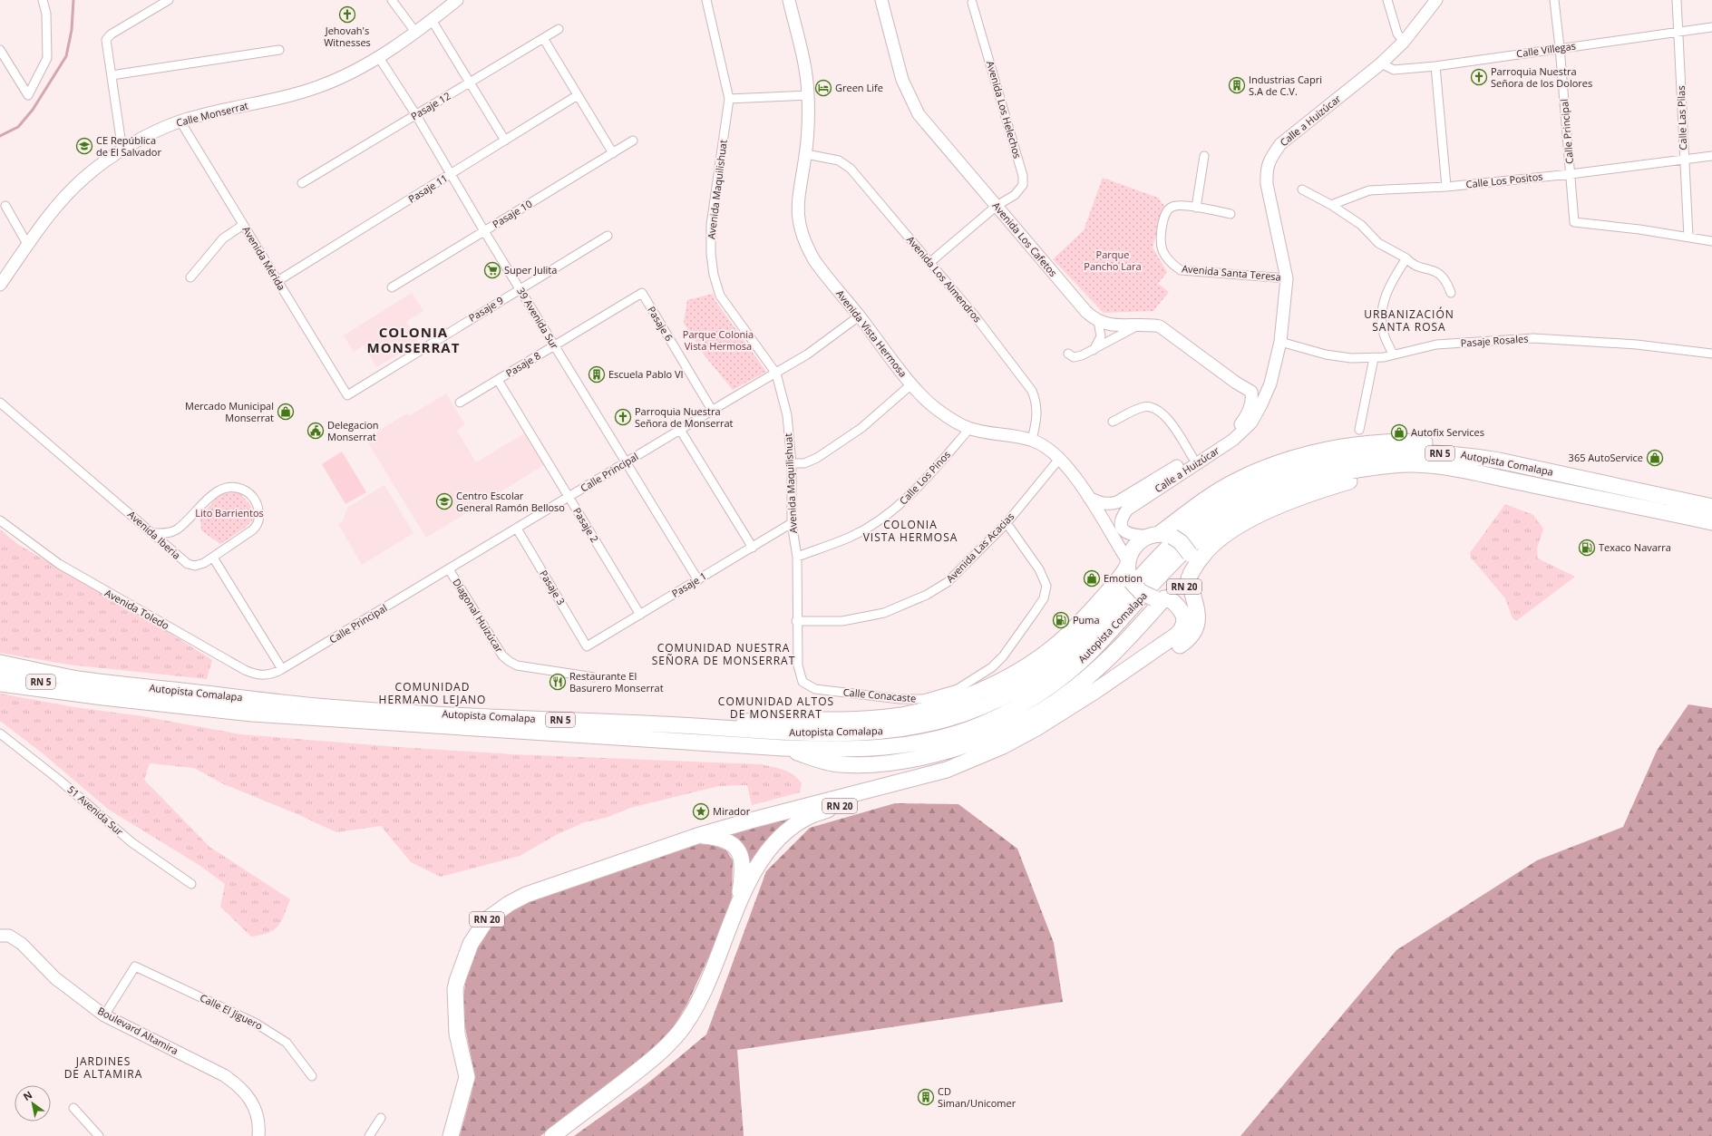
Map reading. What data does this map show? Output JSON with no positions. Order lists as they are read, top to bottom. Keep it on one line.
{"streets":{"highway":["RN 5","Autopista Comalapa","RN 20"],"street":["Calle Villegas","Pasaje 12","Avenida Los Helechos","Calle Monserrat","Calle Las Pilas","Calle a Huizúcar","Calle Principal","Calle Los Positos","Pasaje 11","Avenida Maquilishuat","Pasaje 10","Avenida Los Cafetos","Avenida Mérida","Avenida Santa Teresa","Avenida Los Almendros","Pasaje 9","39 Avenida Sur","Pasaje 6","Avenida Vista Hermosa","Pasaje Rosales","Pasaje 8","Calle Los Pinos","Pasaje 2","Avenida Iberia","Avenida Las Acacias","Pasaje 1","Pasaje 3","Avenida Toledo","Diagonal Huizúcar","Calle Conacaste","51 Avenida Sur","Calle El Jiguero","Boulevard Altamira"]},"crossings":[["Calle Villegas","Calle Las Pilas"],["Calle Villegas","Calle a Huizúcar"],["Calle Villegas","Calle Principal"],["Pasaje 12","39 Avenida Sur"],["Avenida Los Helechos","Avenida Los Cafetos"],["Avenida Los Helechos","Avenida Los Almendros"],["Calle Monserrat","Avenida Mérida"],["Calle Monserrat","39 Avenida Sur"],["Calle Las Pilas","Calle Principal"],["Calle Las Pilas","Calle Los Positos"],["Calle a Huizúcar","Avenida Los Cafetos"],["Calle a Huizúcar","Avenida Santa Teresa"],["Calle a Huizúcar","Avenida Vista Hermosa"],["Calle a Huizúcar","Pasaje Rosales"],["Calle a Huizúcar","RN 20"],["Calle Principal","Calle Los Positos"],["Calle Principal","Avenida Maquilishuat"],["Calle Principal","39 Avenida Sur"],["Calle Principal","Pasaje 6"],["Calle Principal","Avenida Vista Hermosa"],["Calle Principal","Pasaje 2"],["Calle Principal","Pasaje 3"],["Calle Principal","Avenida Toledo"],["Calle Principal","Diagonal Huizúcar"],["Pasaje 11","Avenida Mérida"],["Pasaje 11","39 Avenida Sur"],["Avenida Maquilishuat","Calle Los Pinos"],["Avenida Maquilishuat","Avenida Las Acacias"],["Avenida Maquilishuat","Pasaje 1"],["Avenida Maquilishuat","Calle Conacaste"],["Pasaje 10","39 Avenida Sur"],["Avenida Mérida","Pasaje 9"],["Avenida Los Almendros","Avenida Vista Hermosa"],["Pasaje 9","39 Avenida Sur"],["39 Avenida Sur","Pasaje 8"],["39 Avenida Sur","Pasaje 1"],["Pasaje 6","Pasaje 8"],["Avenida Vista Hermosa","Calle Los Pinos"],["Avenida Vista Hermosa","Avenida Las Acacias"],["Avenida Vista Hermosa","RN 20"],["Pasaje 8","Pasaje 2"],["RN 5","Autopista Comalapa"],["Pasaje 2","Pasaje 1"],["Avenida Las Acacias","Calle Conacaste"],["Pasaje 1","Pasaje 3"],["Calle El Jiguero","Boulevard Altamira"]],"districts":["URBANIZACIÓN SANTA ROSA","COLONIA MONSERRAT","COLONIA VISTA HERMOSA","COMUNIDAD NUESTRA SEÑORA DE MONSERRAT","COMUNIDAD HERMANO LEJANO","COMUNIDAD ALTOS DE MONSERRAT","JARDINES DE ALTAMIRA"],"parks":["Parque Pancho Lara","Parque Colonia Vista Hermosa","Lito Barrientos"],"places":{"church":["Jehovah's Witnesses","Parroquia Nuestra Señora de los Dolores","Parroquia Nuestra Señora de Monserrat"],"building":["Industrias Capri S.A de C.V.","Escuela Pablo VI","CD Siman/Unicomer"],"hotel":["Green Life"],"school or university":["CE República de El Salvador","Centro Escolar General Ramón Belloso"],"supermarket":["Super Julita"],"shop":["Mercado Municipal Monserrat","Autofix Services","365 AutoService","Emotion"],"public building":["Delegacion Monserrat"],"fuel station":["Texaco Navarra","Puma"],"restaurant":["Restaurante El Basurero Monserrat"],"place":["Mirador"]},"north":"top left"}
